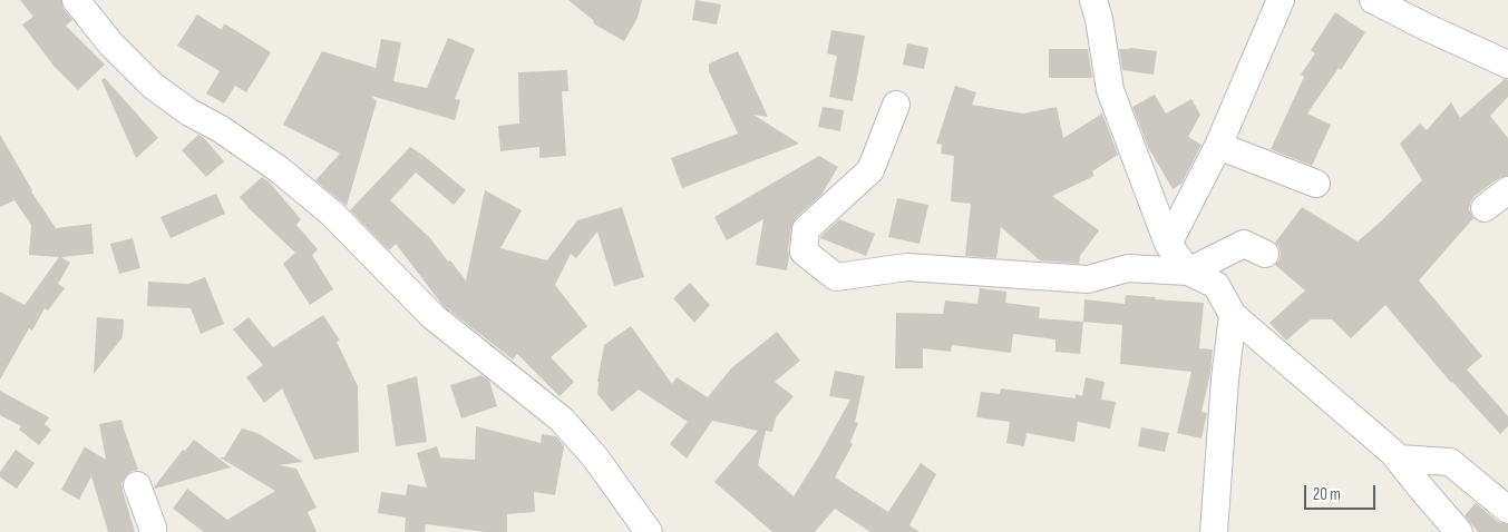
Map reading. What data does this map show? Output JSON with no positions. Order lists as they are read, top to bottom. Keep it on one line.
{"scale_bar":"20 m"}
